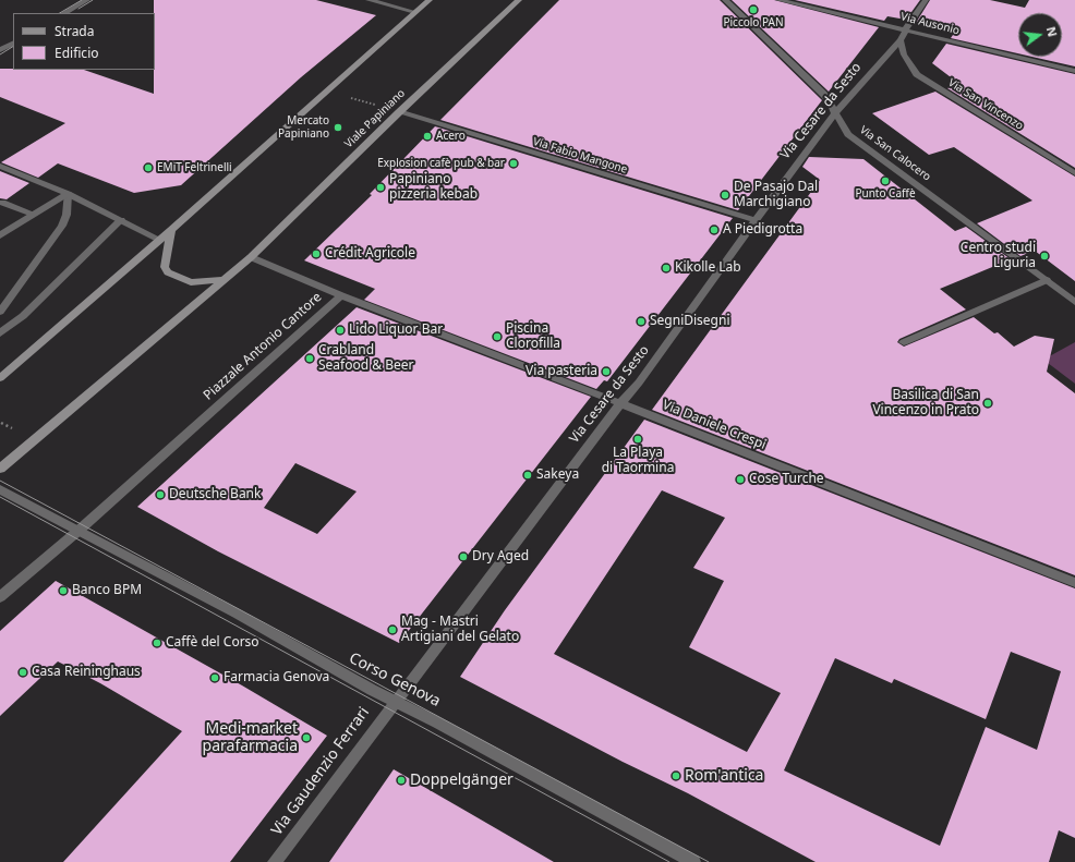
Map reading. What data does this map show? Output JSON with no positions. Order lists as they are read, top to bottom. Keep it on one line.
{"streets":{"main road":["Viale Papiniano"],"street":["Via Ausonio","Via San Vincenzo","Via Cesare da Sesto","Via San Calocero","Via Fabio Mangone","Piazzale Antonio Cantore","Via Daniele Crespi","Corso Genova","Via Gaudenzio Ferrari"]},"crossings":[["Via Ausonio","Via Cesare da Sesto"],["Via San Vincenzo","Via Cesare da Sesto"],["Via Cesare da Sesto","Via San Calocero"],["Via Cesare da Sesto","Via Fabio Mangone"],["Via Cesare da Sesto","Via Daniele Crespi"],["Via Cesare da Sesto","Corso Genova"],["Via Cesare da Sesto","Via Gaudenzio Ferrari"],["Viale Papiniano","Via Fabio Mangone"],["Viale Papiniano","Piazzale Antonio Cantore"],["Piazzale Antonio Cantore","Via Daniele Crespi"],["Piazzale Antonio Cantore","Corso Genova"],["Corso Genova","Via Gaudenzio Ferrari"]],"places":["Piccolo PAN","Mercato Papiniano","Acero","Explosion cafè pub & bar","EMiT Feltrinelli","Punto Caffè","Papiniano pizzeria kebab","De Pasajo Dal Marchigiano","A Piedigrotta","Crédit Agricole","Centro studi Liguria","Kikolle Lab","SegniDisegni","Lido Liquor Bar","Piscina Clorofilla","Crabland Seafood & Beer","Via pasteria","Basilica di San Vincenzo in Prato","La Playa di Taormina","Sakeya","Cose Turche","Deutsche Bank","Dry Aged","Banco BPM","Mag - Mastri Artigiani del Gelato","Caffè del Corso","Casa Reininghaus","Farmacia Genova","Medi-market parafarmacia","Rom'antica","Doppelgänger"],"legend":["Strada","Edificio"],"north":"right"}
